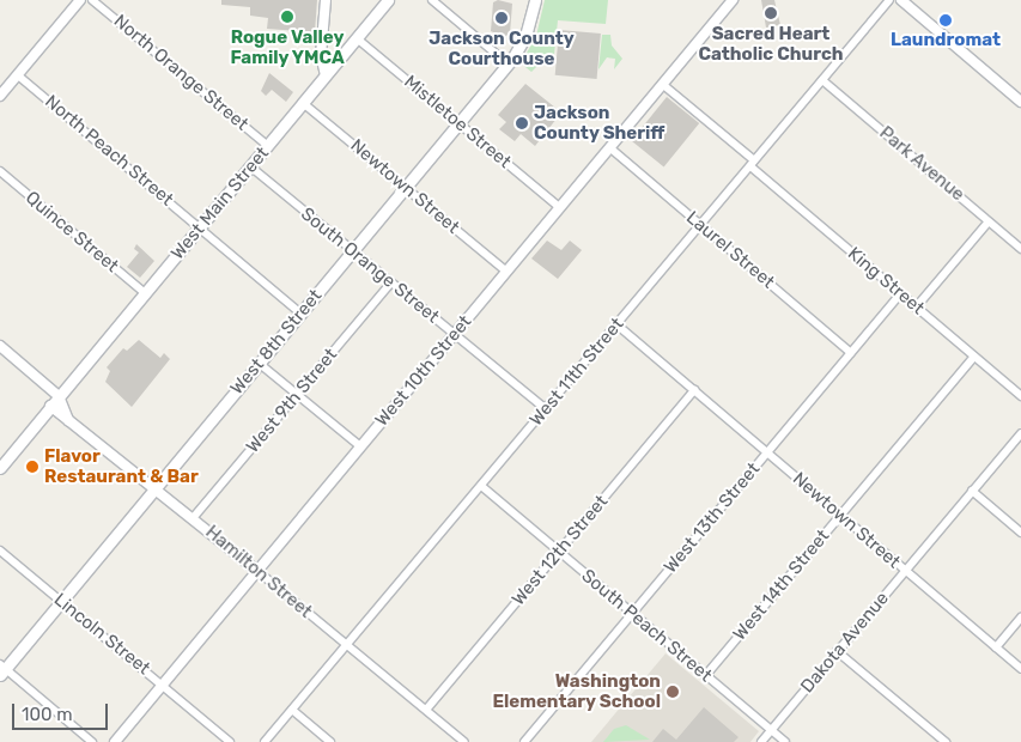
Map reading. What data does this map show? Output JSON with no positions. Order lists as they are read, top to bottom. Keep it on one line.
{"streets":{"main road":["West Main Street","West 8th Street"],"street":["North Orange Street","Mistletoe Street","North Peach Street","Park Avenue","Newtown Street","Quince Street","Laurel Street","South Orange Street","King Street","West 10th Street","West 11th Street","West 9th Street","West 13th Street","West 12th Street","Hamilton Street","West 14th Street","South Peach Street","Lincoln Street","Dakota Avenue"]},"crossings":[["North Orange Street","West Main Street"],["Mistletoe Street","West Main Street"],["Mistletoe Street","West 8th Street"],["Mistletoe Street","West 10th Street"],["North Peach Street","West Main Street"],["Park Avenue","West 11th Street"],["Newtown Street","West Main Street"],["Newtown Street","West 8th Street"],["Newtown Street","West 10th Street"],["Newtown Street","West 11th Street"],["Newtown Street","West 13th Street"],["Newtown Street","West 12th Street"],["Newtown Street","West 14th Street"],["Newtown Street","Dakota Avenue"],["West Main Street","Quince Street"],["West Main Street","South Orange Street"],["West Main Street","Hamilton Street"],["Laurel Street","West 10th Street"],["Laurel Street","West 11th Street"],["Laurel Street","West 13th Street"],["South Orange Street","West 8th Street"],["South Orange Street","West 10th Street"],["South Orange Street","West 11th Street"],["South Orange Street","West 9th Street"],["King Street","West 10th Street"],["King Street","West 11th Street"],["King Street","West 13th Street"],["King Street","West 14th Street"],["West 8th Street","Hamilton Street"],["West 8th Street","Lincoln Street"],["West 10th Street","Hamilton Street"],["West 10th Street","Lincoln Street"],["West 11th Street","Hamilton Street"],["West 11th Street","South Peach Street"],["West 9th Street","Hamilton Street"],["West 13th Street","South Peach Street"],["West 12th Street","Hamilton Street"],["West 12th Street","South Peach Street"],["West 14th Street","South Peach Street"],["South Peach Street","Dakota Avenue"]],"places":["Sacred Heart Catholic Church","Rogue Valley Family YMCA","Jackson County Courthouse","Laundromat","Jackson County Sheriff","Flavor Restaurant & Bar","Washington Elementary School"],"scale_bar":"100 m"}
